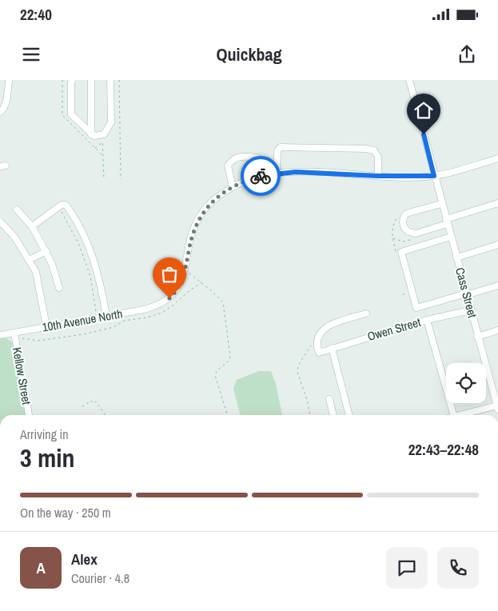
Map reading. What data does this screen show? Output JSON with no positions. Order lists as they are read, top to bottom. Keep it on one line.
{"streets":{"street":["Cass Street","10th Avenue North","Owen Street","Kellow Street"]},"crossings":[["Cass Street","Owen Street"],["10th Avenue North","Kellow Street"]],"page":{"status":"22:40","header":"Quickbag","heading":["3 min","Arriving in","22:43–22:48"],"panel":["Alex","Courier · 4.8"],"bar":"On the way · 250 m","round":"A"}}
